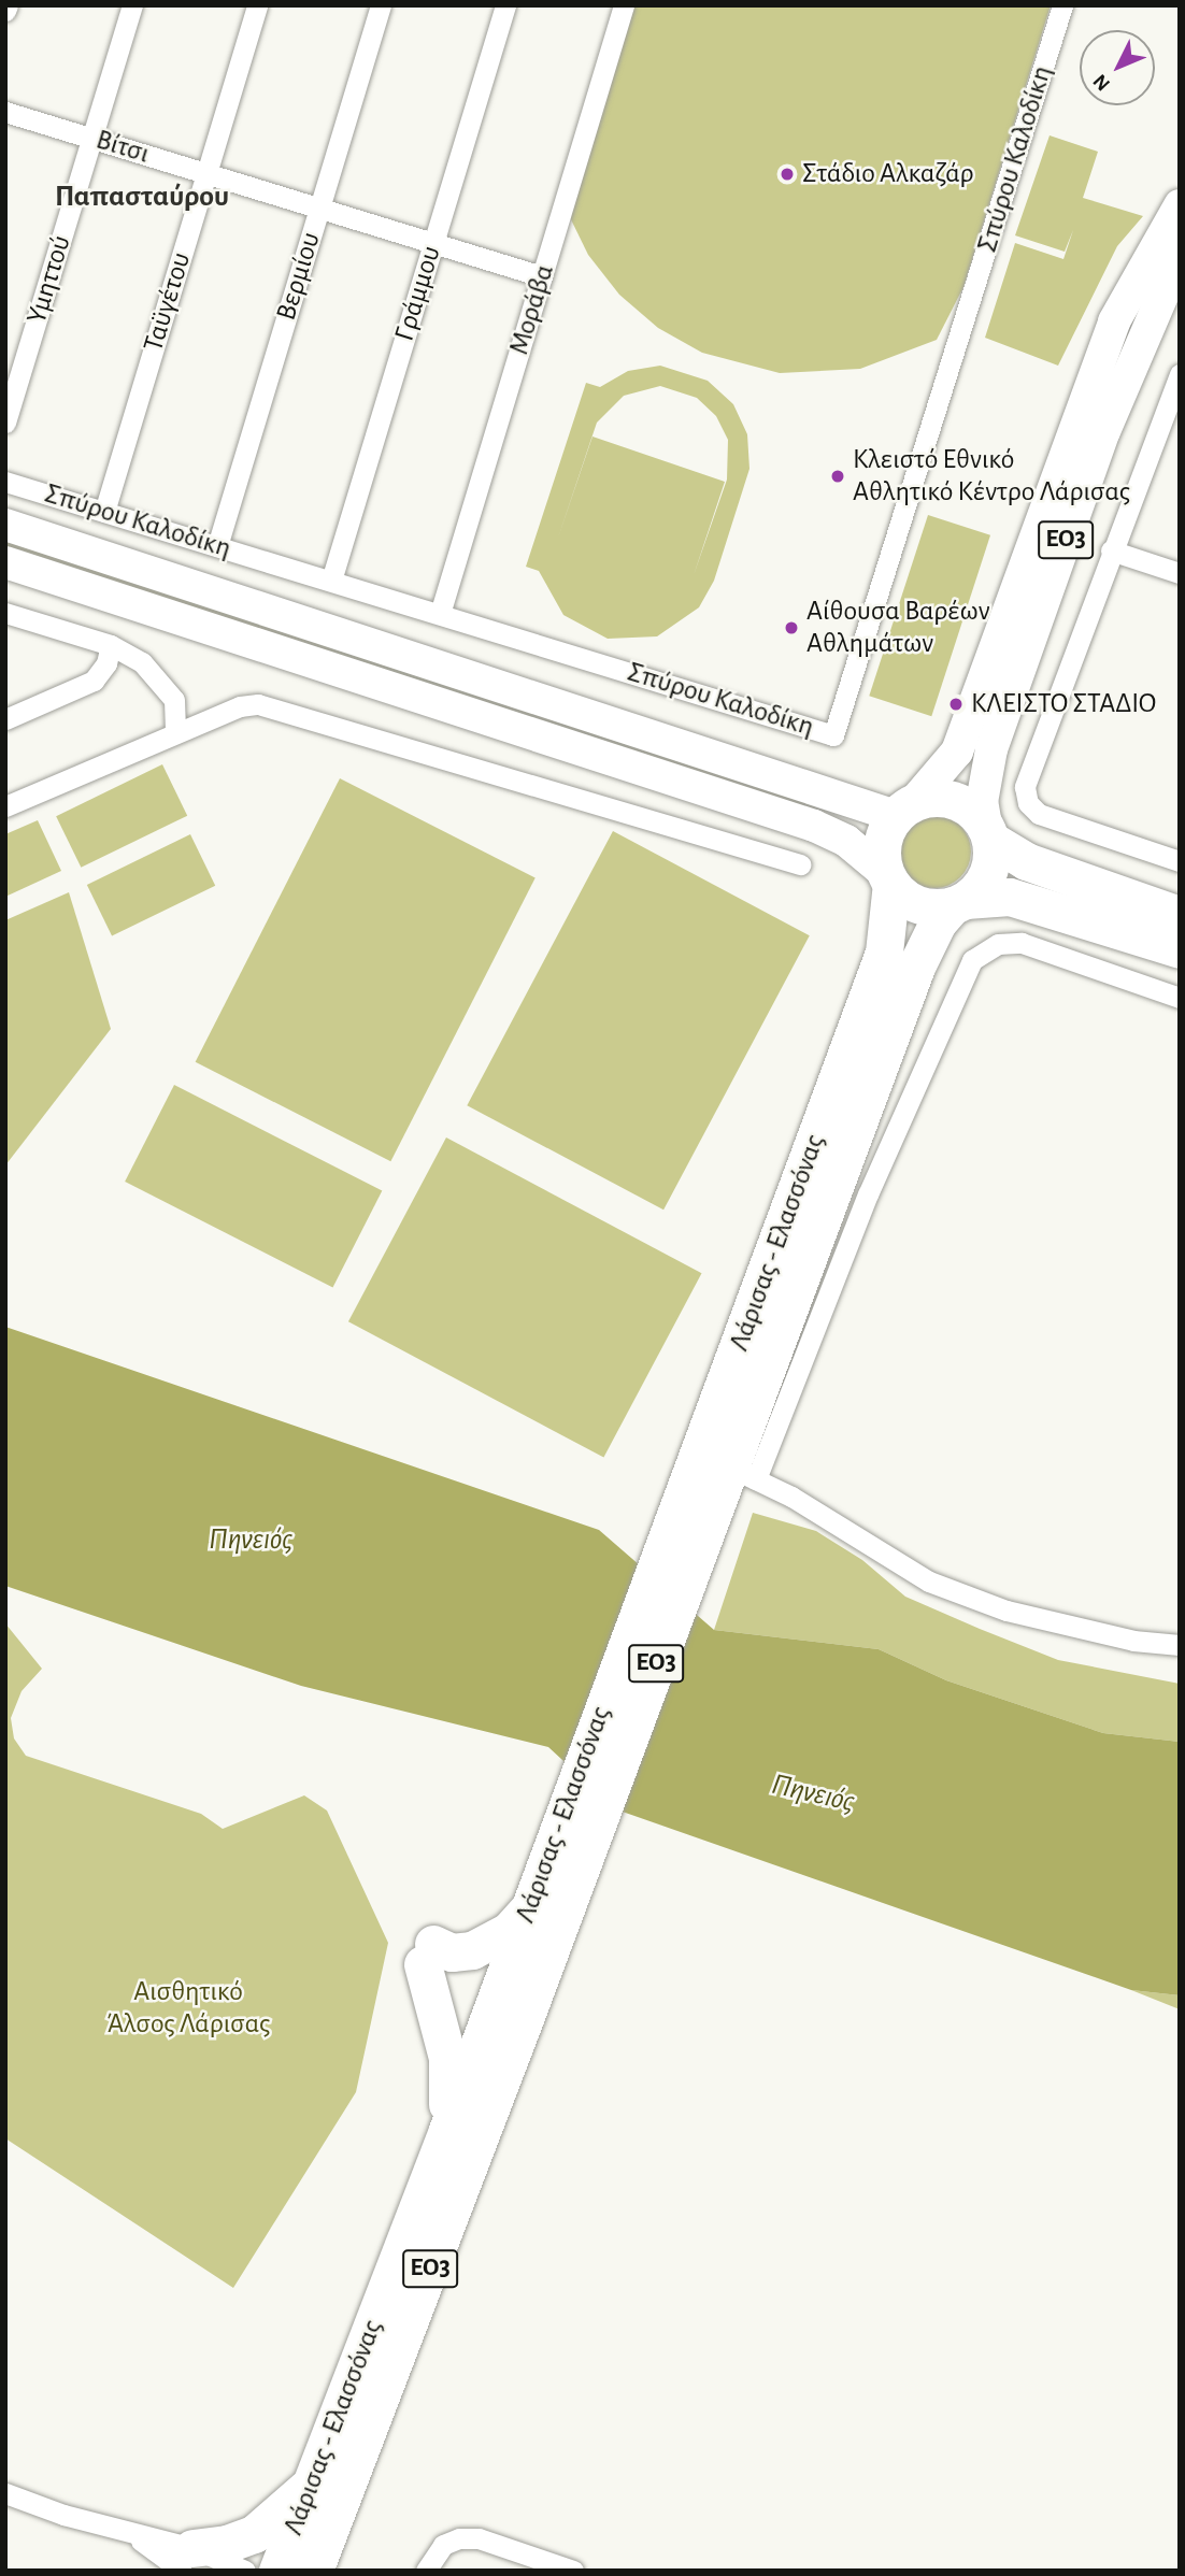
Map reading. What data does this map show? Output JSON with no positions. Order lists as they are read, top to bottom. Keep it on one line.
{"streets":{"highway":["ΕΟ3","Λάρισας - Ελασσόνας"],"street":["Βίτσι","Σπύρου Καλοδίκη","Βερμίου","Υμηττού","Γράμμου","Ταϋγέτου","Μοράβα"]},"crossings":[["Βίτσι","Βερμίου"],["Βίτσι","Υμηττού"],["Βίτσι","Γράμμου"],["Βίτσι","Ταϋγέτου"],["Βίτσι","Μοράβα"],["Σπύρου Καλοδίκη","Βερμίου"],["Σπύρου Καλοδίκη","Γράμμου"],["Σπύρου Καλοδίκη","Ταϋγέτου"],["Σπύρου Καλοδίκη","Μοράβα"],["ΕΟ3","Λάρισας - Ελασσόνας"]],"districts":["Παπασταύρου"],"water":["Πηνειός"],"parks":["Αισθητικό Άλσος Λάρισας"],"places":["Στάδιο Αλκαζάρ","Κλειστό Εθνικό Αθλητικό Κέντρο Λάρισας","Αίθουσα Βαρέων Αθλημάτων","ΚΛΕΙΣΤΟ ΣΤΑΔΙΟ"],"north":"bottom left"}
